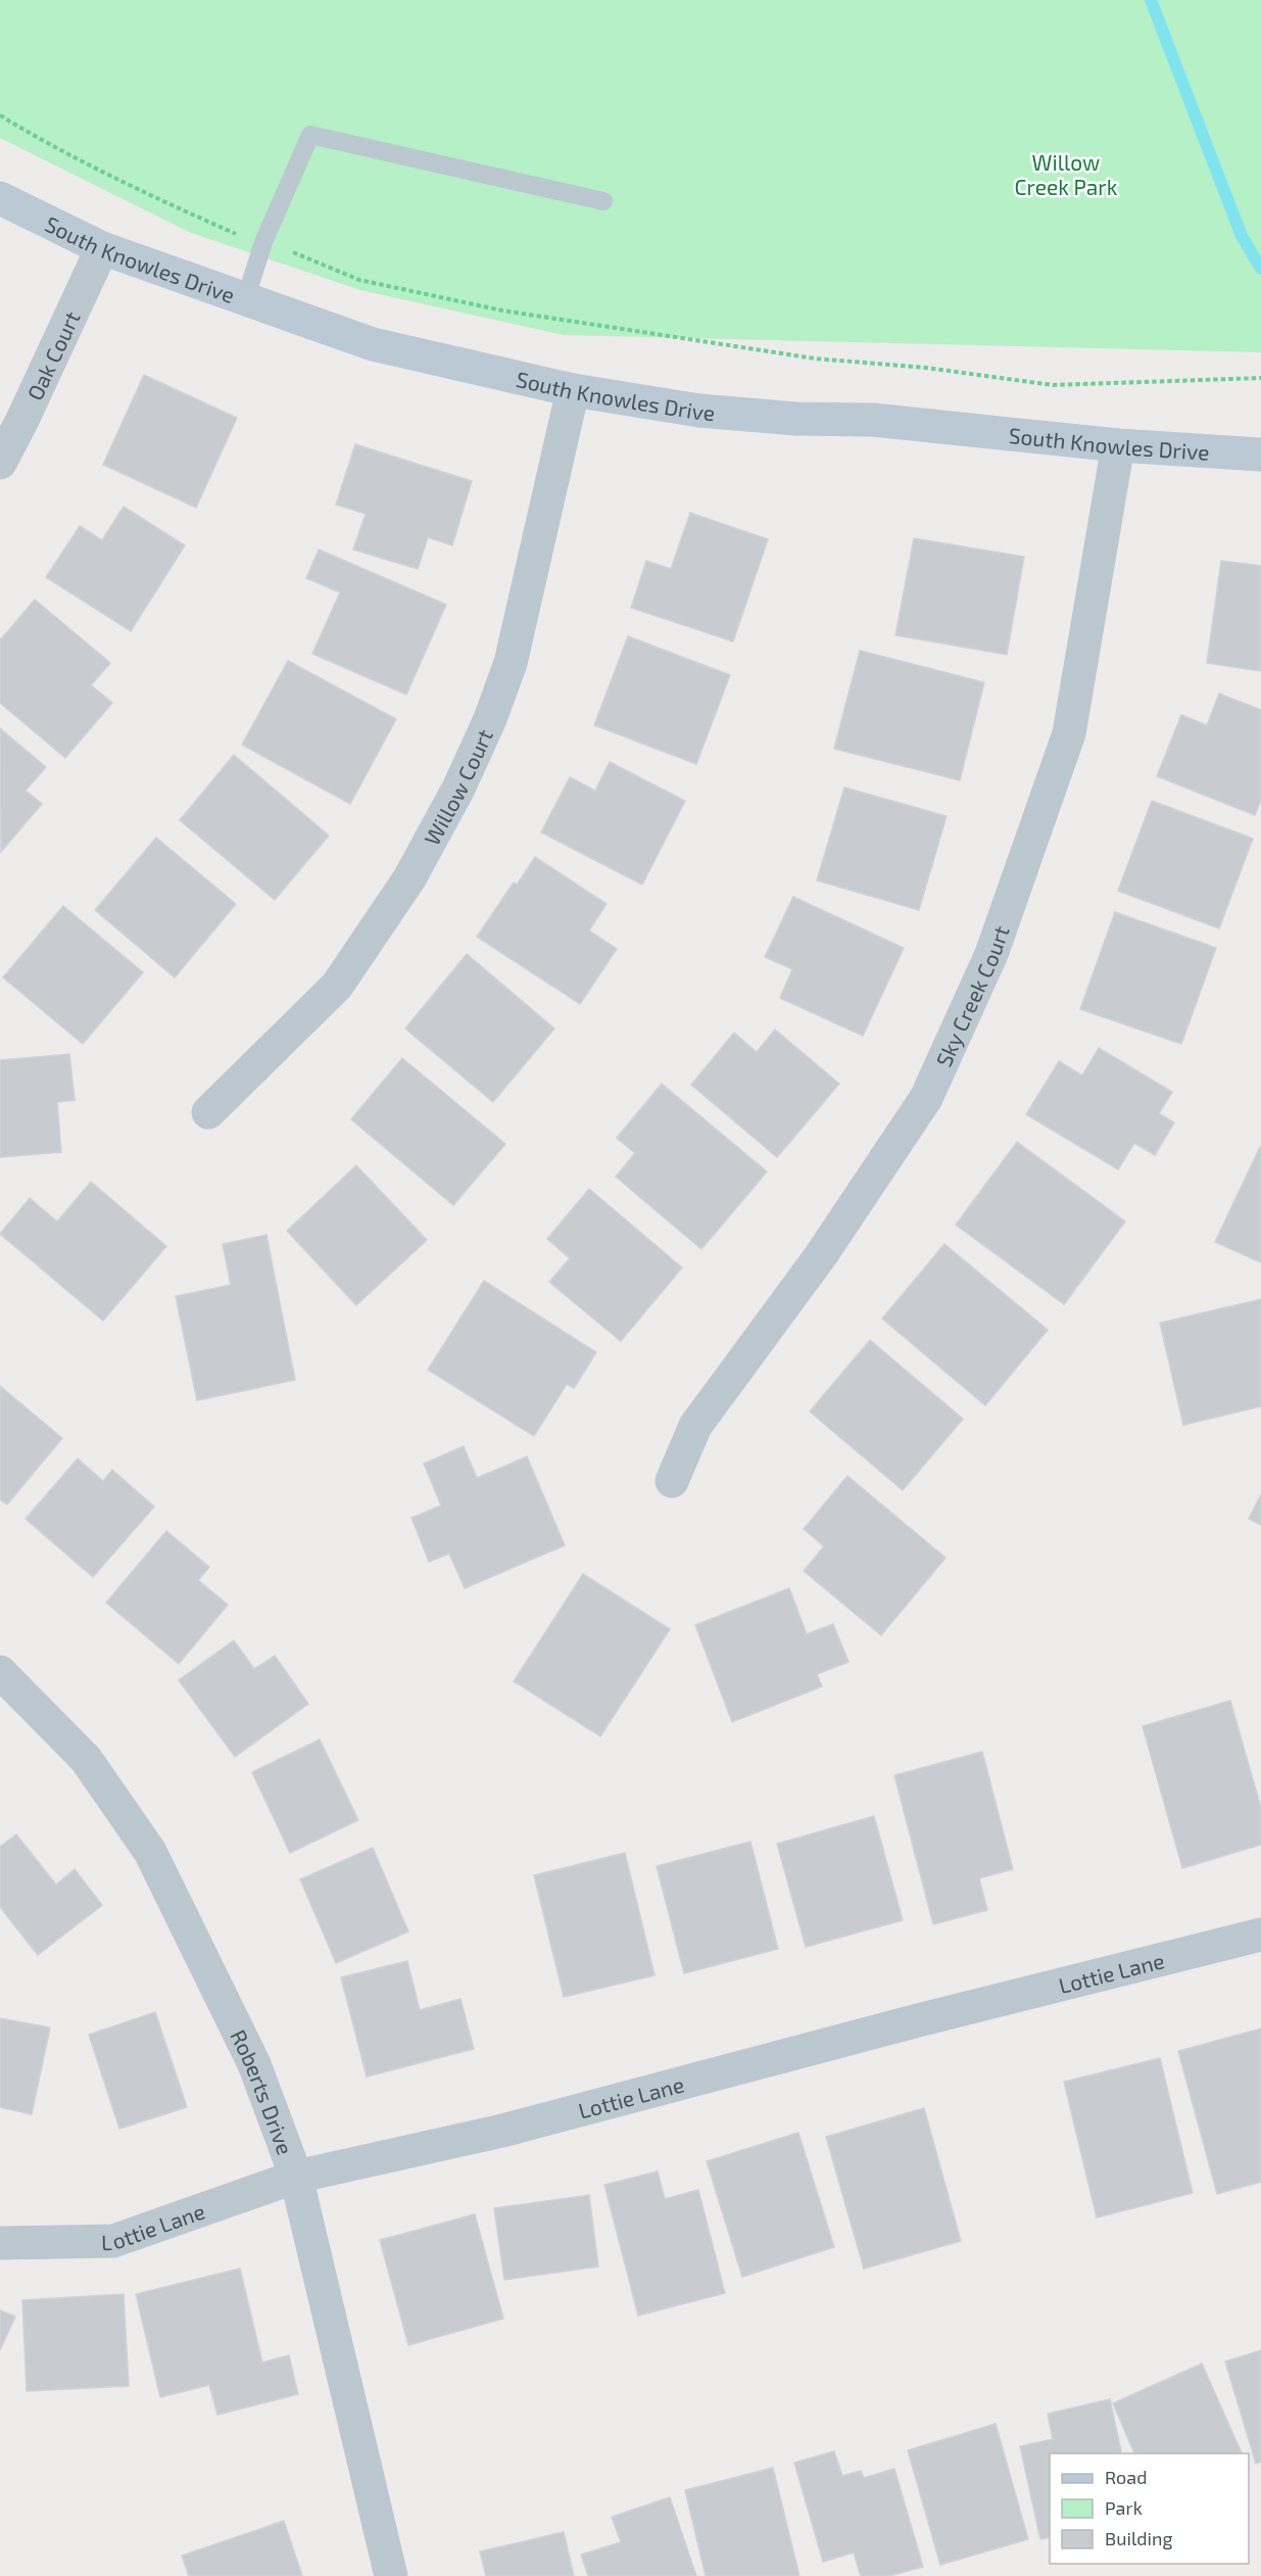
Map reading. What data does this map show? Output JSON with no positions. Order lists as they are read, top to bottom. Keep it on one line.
{"streets":{"street":["South Knowles Drive","Oak Court","Willow Court","Sky Creek Court","Lottie Lane","Roberts Drive"]},"crossings":[["South Knowles Drive","Oak Court"],["South Knowles Drive","Willow Court"],["South Knowles Drive","Sky Creek Court"],["Lottie Lane","Roberts Drive"]],"parks":["Willow Creek Park"],"legend":["Road","Park","Building"]}
